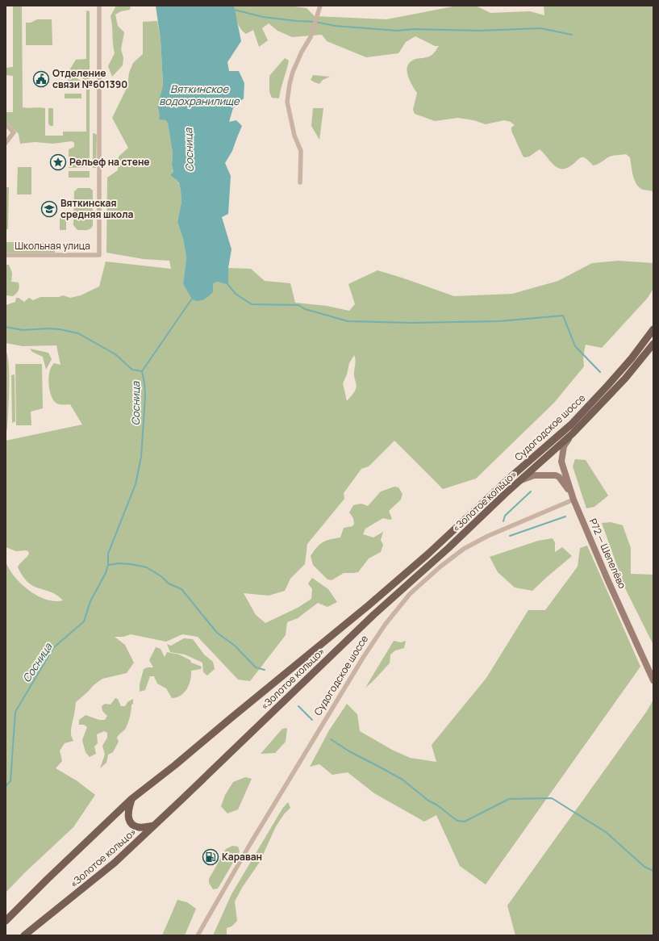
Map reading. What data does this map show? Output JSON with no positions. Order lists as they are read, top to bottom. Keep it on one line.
{"streets":{"main road":["Судогодское шоссе","«Золотое кольцо»"],"street":["Школьная улица","Р72 — Шепелёво"]},"crossings":[["Судогодское шоссе","«Золотое кольцо»"],["Судогодское шоссе","Р72 — Шепелёво"],["«Золотое кольцо»","Р72 — Шепелёво"]],"water":["Вяткинское водохранилище","Сосница"],"places":{"public building":["Отделение связи №601390"],"place":["Рельеф на стене"],"school or university":["Вяткинская средняя школа"],"fuel station":["Караван"]}}
